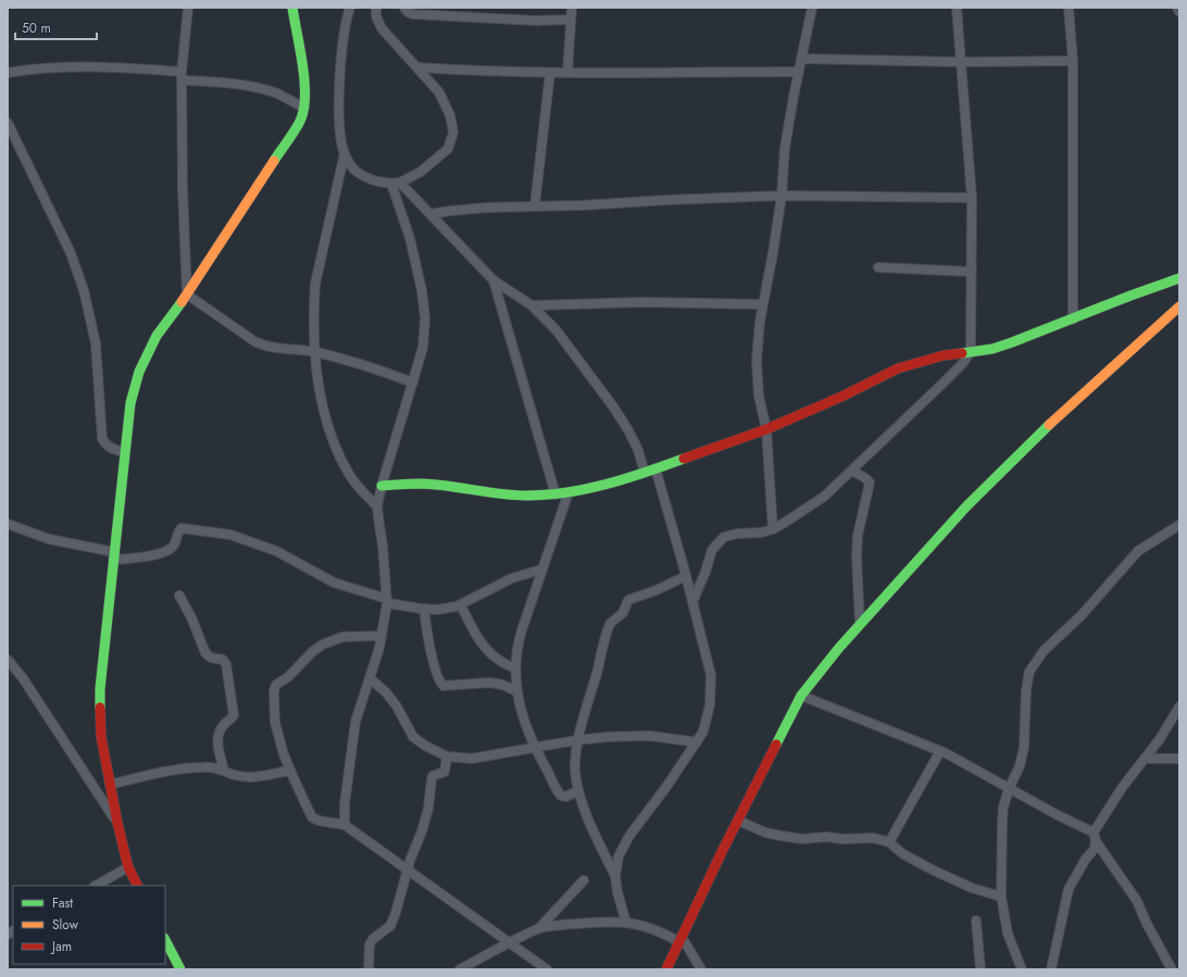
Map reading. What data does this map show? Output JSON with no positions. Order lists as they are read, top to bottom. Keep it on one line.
{"legend":["Fast","Slow","Jam"],"scale_bar":"50 m"}
